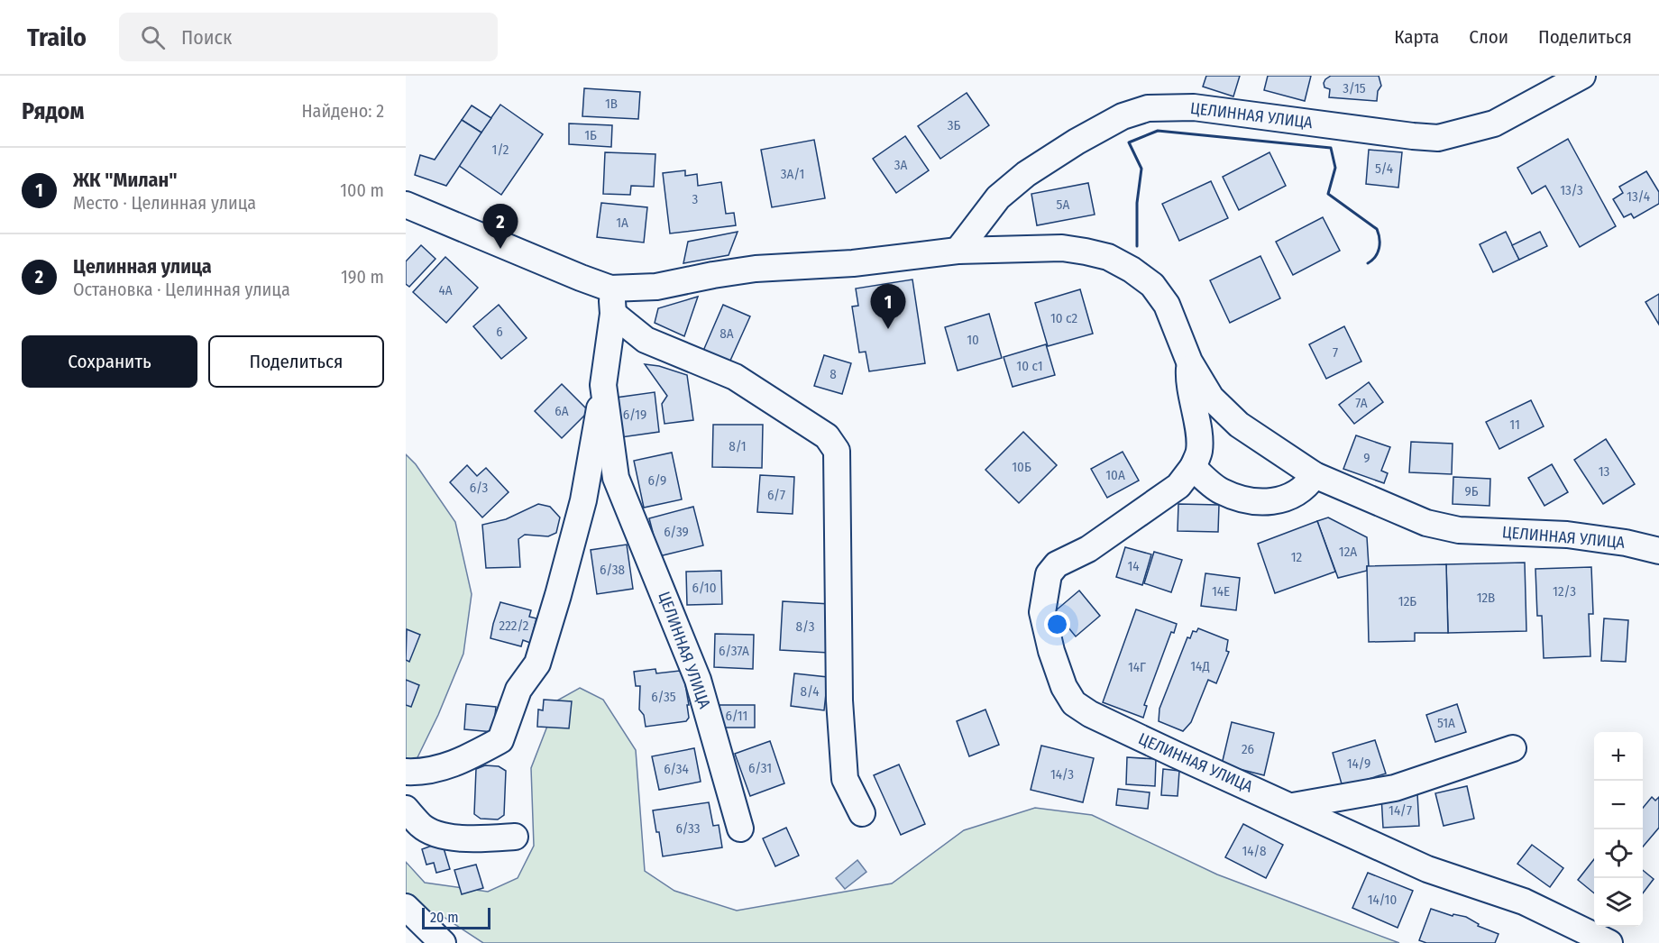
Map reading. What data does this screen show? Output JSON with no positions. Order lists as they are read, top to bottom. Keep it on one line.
{"streets":{"street":["ЦЕЛИННАЯ УЛИЦА"]},"house_numbers":["3/15","1В","3Б","1Б","1/2","3А","5/4","3А/1","13/3","13/4","3","5А","1А","4А","10 с2","6","8А","10","7","10 с1","8","7А","6А","6/19","11","8/1","9","10Б","13","10А","6/9","6/3","9Б","6/7","6/39","12А","12","14","6/38","6/10","14Е","12/3","12В","12Б","222/2","8/3","6/37А","14Д","14Г","8/4","6/35","6/11","51А","26","14/9","6/31","6/34","14/3","14/7","6/33","14/8","14/10"],"scale_bar":"20 m","page":{"header":"Trailo","search":"Поиск","nav":["Карта","Слои","Поделиться"],"heading":["Рядом","Найдено: 2"],"list":[{"mark":"1","name":"ЖК \"Милан\"","note":"Место · Целинная улица","value":"100 m"},{"mark":"2","name":"Целинная улица","note":"Остановка · Целинная улица","value":"190 m"}],"pins":["2","1"],"buttons":["Сохранить","Поделиться"],"map_buttons":["+","−"],"scale":"20 m"}}
